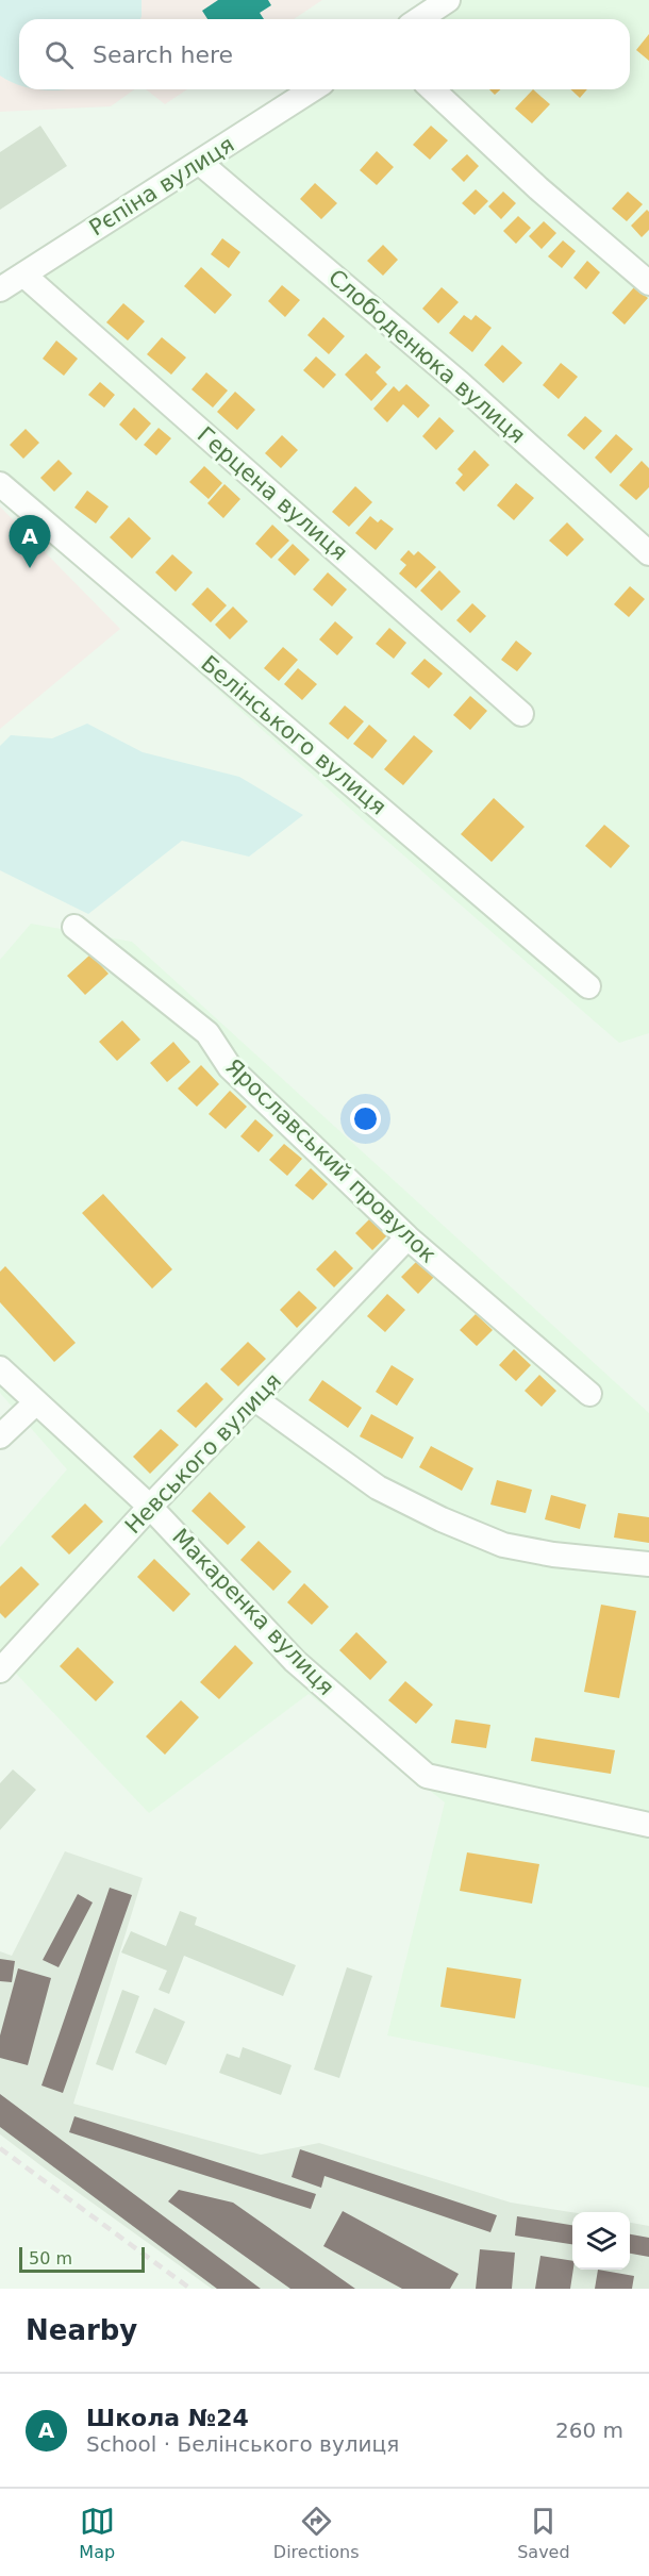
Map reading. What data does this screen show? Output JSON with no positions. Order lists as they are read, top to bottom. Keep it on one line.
{"streets":{"street":["Рєпіна вулиця","Слободенюка вулиця","Герцена вулиця","Белінського вулиця","Ярославський провулок","Невського вулиця","Макаренка вулиця"]},"crossings":[["Рєпіна вулиця","Слободенюка вулиця"],["Рєпіна вулиця","Герцена вулиця"],["Ярославський провулок","Невського вулиця"],["Невського вулиця","Макаренка вулиця"]],"scale_bar":"50 m","page":{"search":"Search here","pins":"A","scale":"50 m","heading":"Nearby","list":[{"mark":"A","name":"Школа №24","note":"School · Белінського вулиця","value":"260 m"}],"nav":["Map","Directions","Saved"]}}
